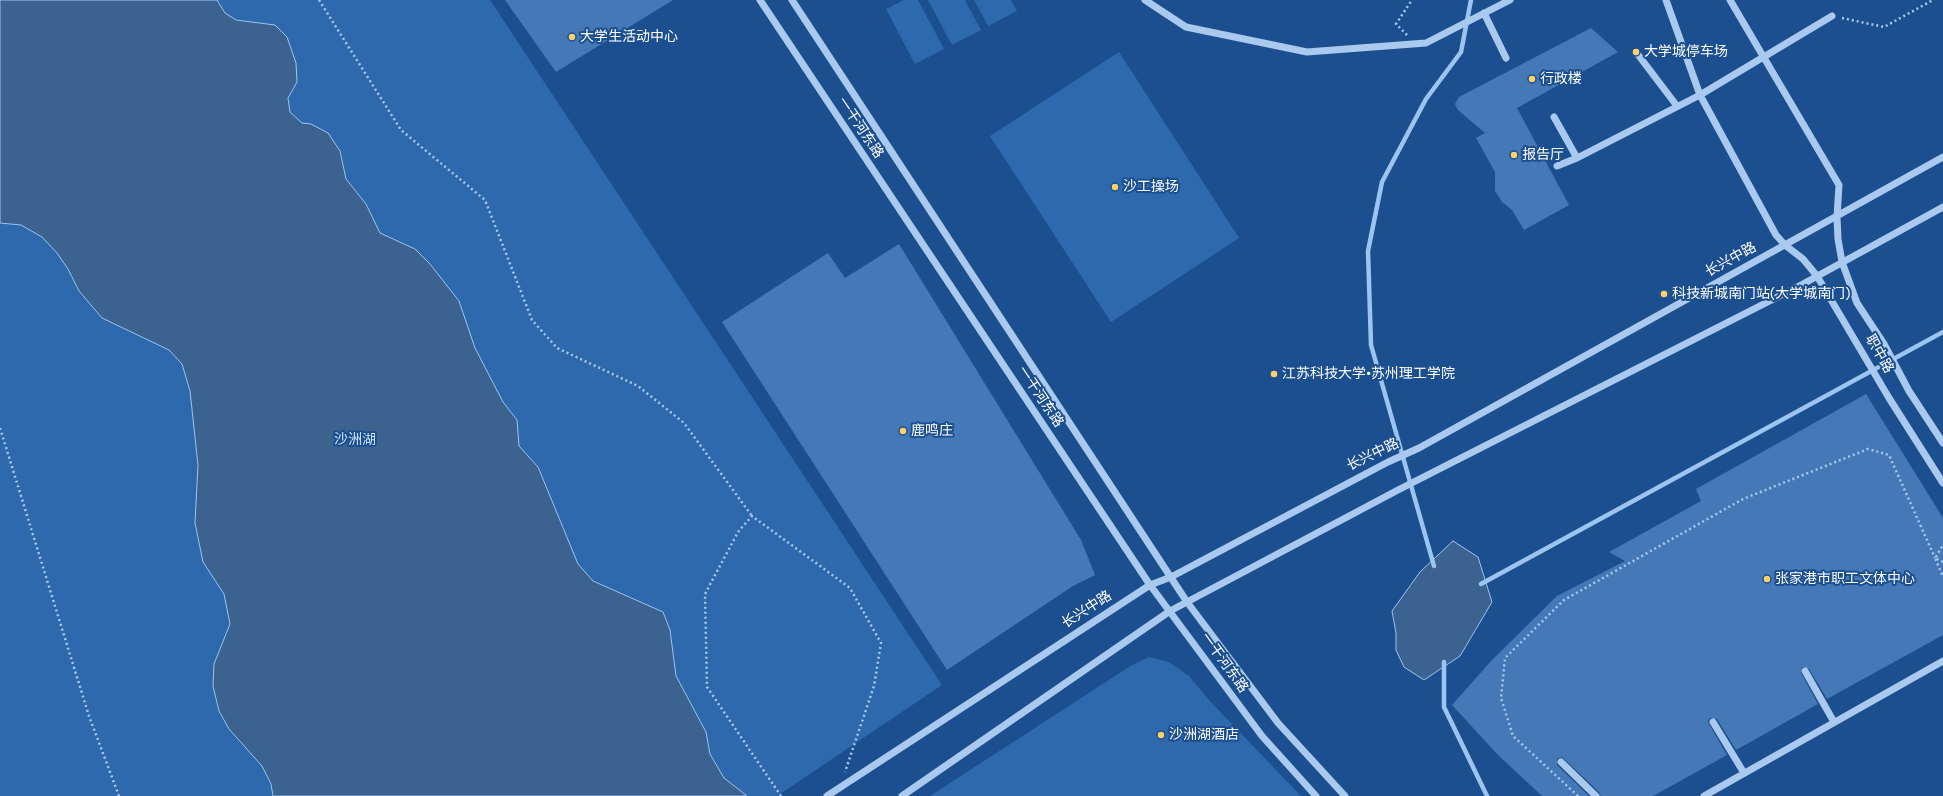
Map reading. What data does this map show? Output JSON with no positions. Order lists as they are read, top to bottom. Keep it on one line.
{"streets":{"street":["一干河东路","长兴中路","职中路"]},"crossings":[["一干河东路","长兴中路"],["长兴中路","职中路"]],"parks":["沙洲湖"],"places":["大学生活动中心","大学城停车场","行政楼","报告厅","沙工操场","科技新城南门站(大学城南门)","江苏科技大学•苏州理工学院","鹿鸣庄","张家港市职工文体中心","沙洲湖酒店"]}
